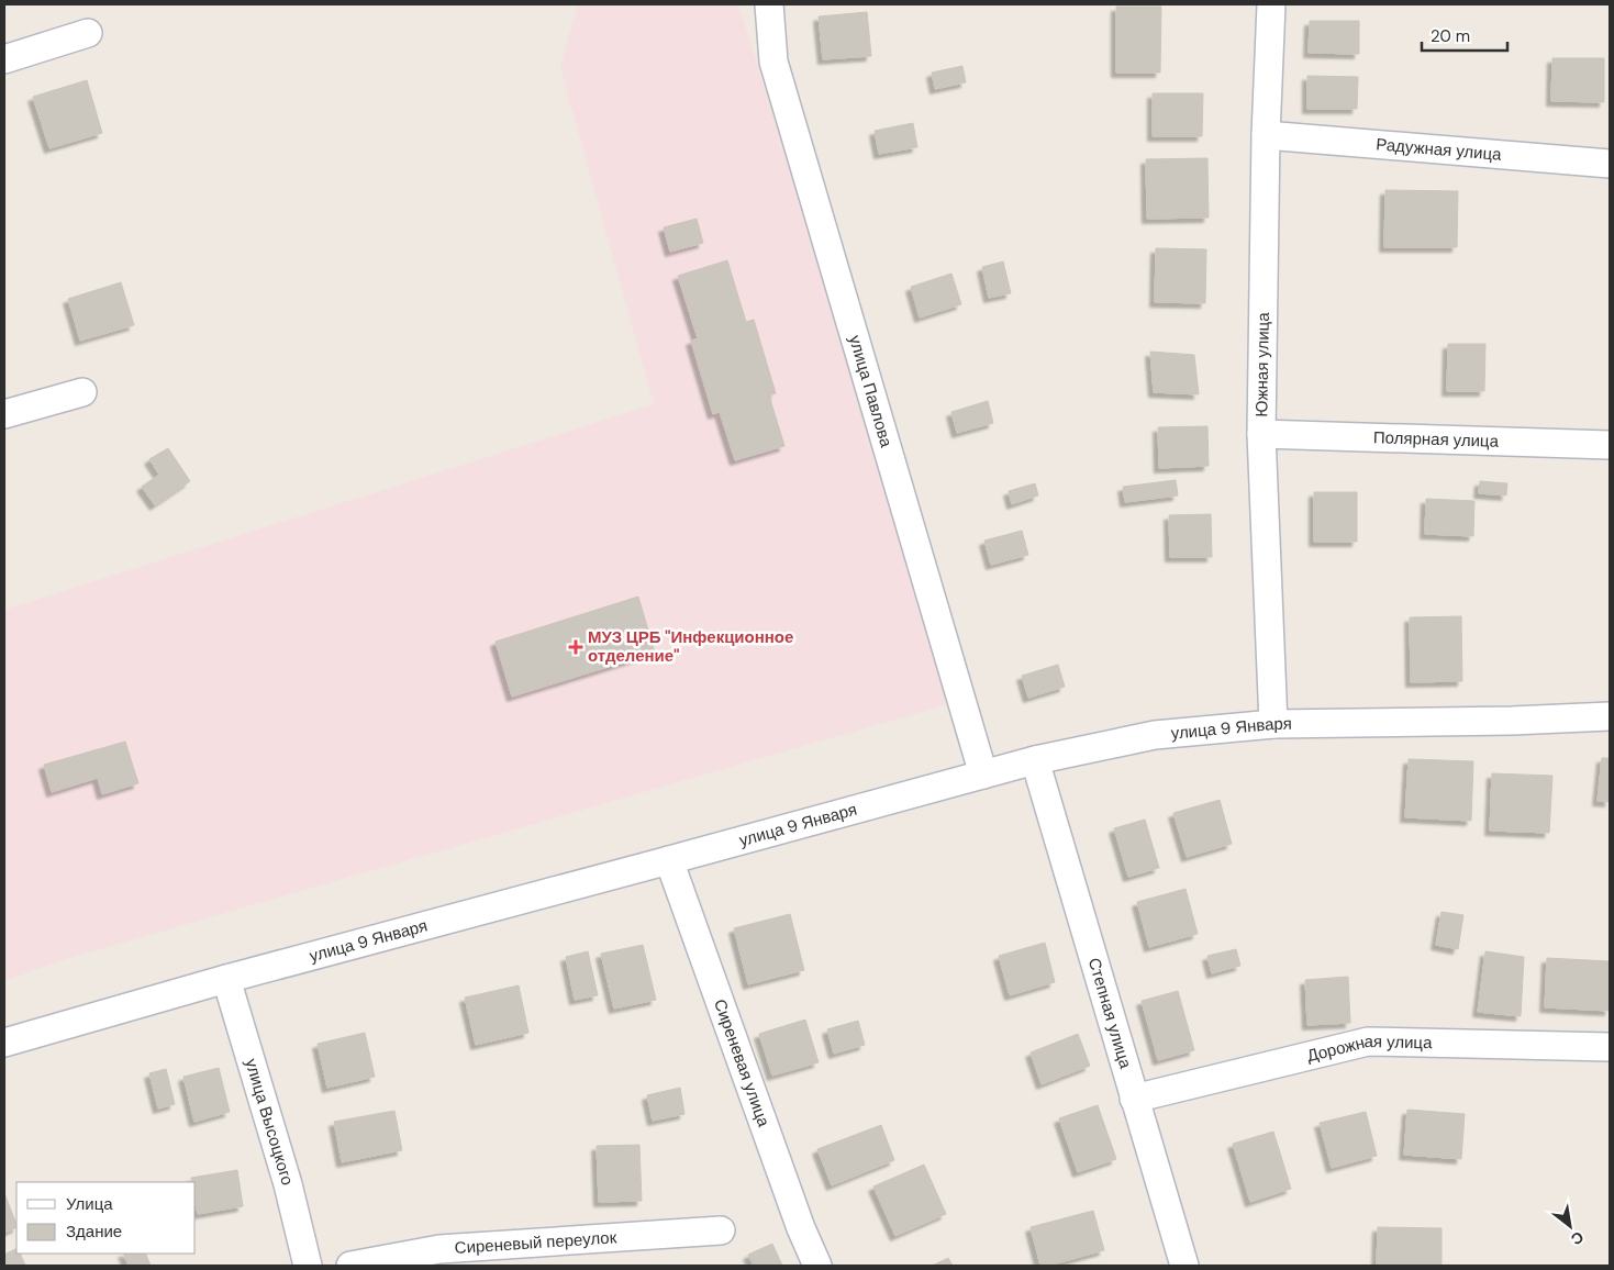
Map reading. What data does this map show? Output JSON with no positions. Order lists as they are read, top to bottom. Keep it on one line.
{"streets":{"street":["Радужная улица","Южная улица","улица Павлова","Полярная улица","улица 9 Января","Степная улица","Дорожная улица","Сиреневая улица","улица Высоцкого","Сиреневый переулок"]},"crossings":[["Радужная улица","Южная улица"],["Южная улица","Полярная улица"],["Южная улица","улица 9 Января"],["улица Павлова","улица 9 Января"],["улица 9 Января","Степная улица"],["улица 9 Января","Сиреневая улица"],["улица 9 Января","улица Высоцкого"],["Степная улица","Дорожная улица"]],"places":{"health":["МУЗ ЦРБ \"Инфекционное отделение\""]},"legend":["Улица","Здание"],"scale_bar":"20 m","north":"bottom right"}
